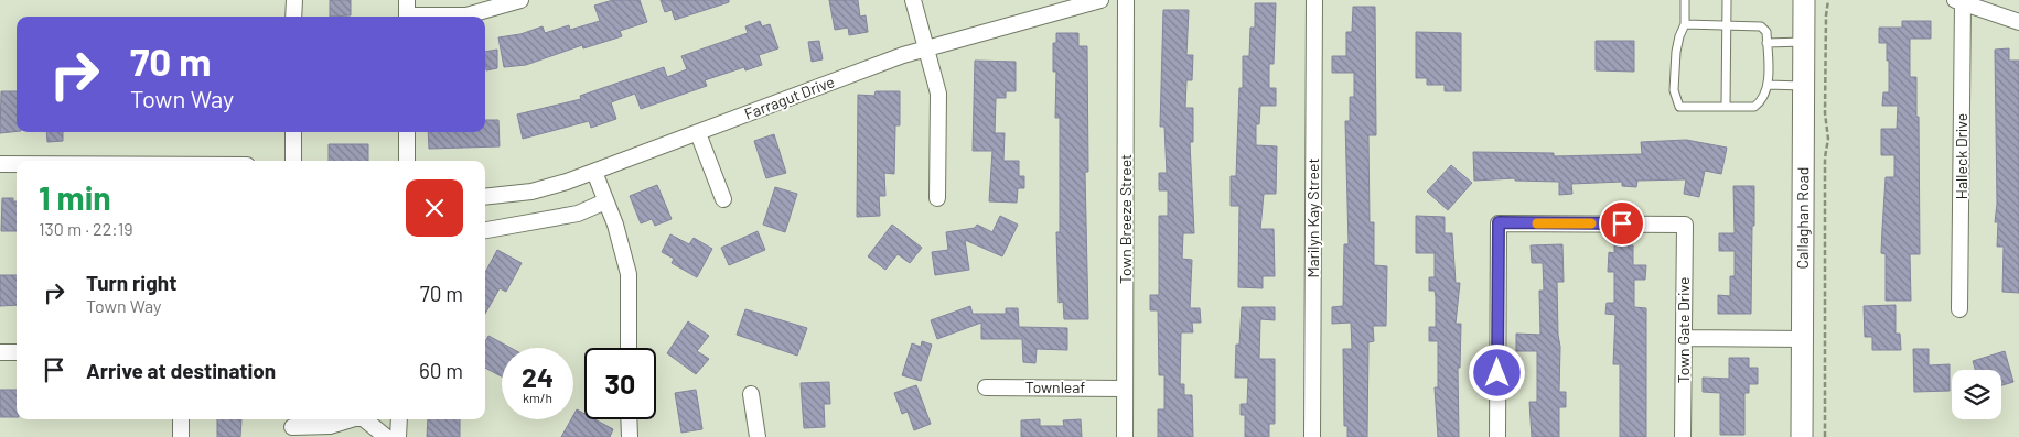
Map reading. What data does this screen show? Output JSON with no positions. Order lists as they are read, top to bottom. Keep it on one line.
{"streets":{"main road":["Callaghan Road"],"street":["Farragut Drive","Halleck Drive","Marilyn Kay Street","Town Breeze Street","Town Gate Drive","Townleaf"]},"crossings":[["Town Breeze Street","Townleaf"]],"page":{"turn":["70 m","Town Way"],"heading":["1 min","130 m · 22:19"],"list":[{"name":"Turn right","note":"Town Way","value":"70 m"},{"name":"Arrive at destination","value":"60 m"}],"speed":"24 km/h","limit":"30"}}
